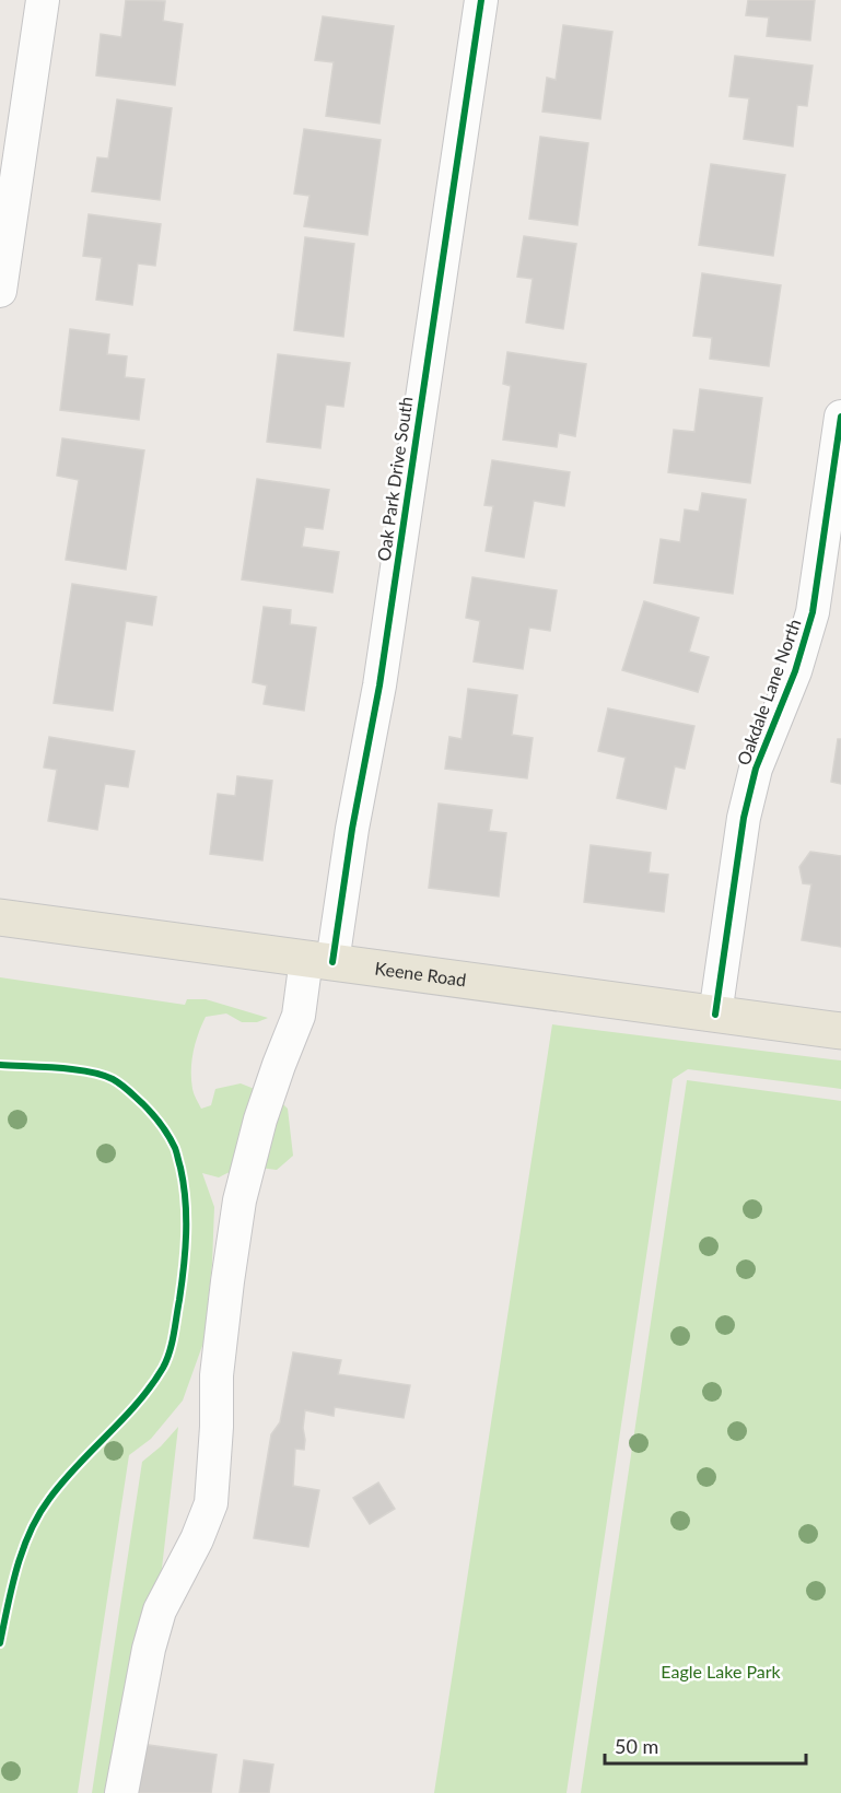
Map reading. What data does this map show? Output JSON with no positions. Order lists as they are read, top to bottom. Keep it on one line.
{"streets":{"main road":["Keene Road"],"street":["Oak Park Drive South","Oakdale Lane North"]},"crossings":[["Oak Park Drive South","Keene Road"],["Oakdale Lane North","Keene Road"]],"parks":["Eagle Lake Park"],"scale_bar":"50 m"}
